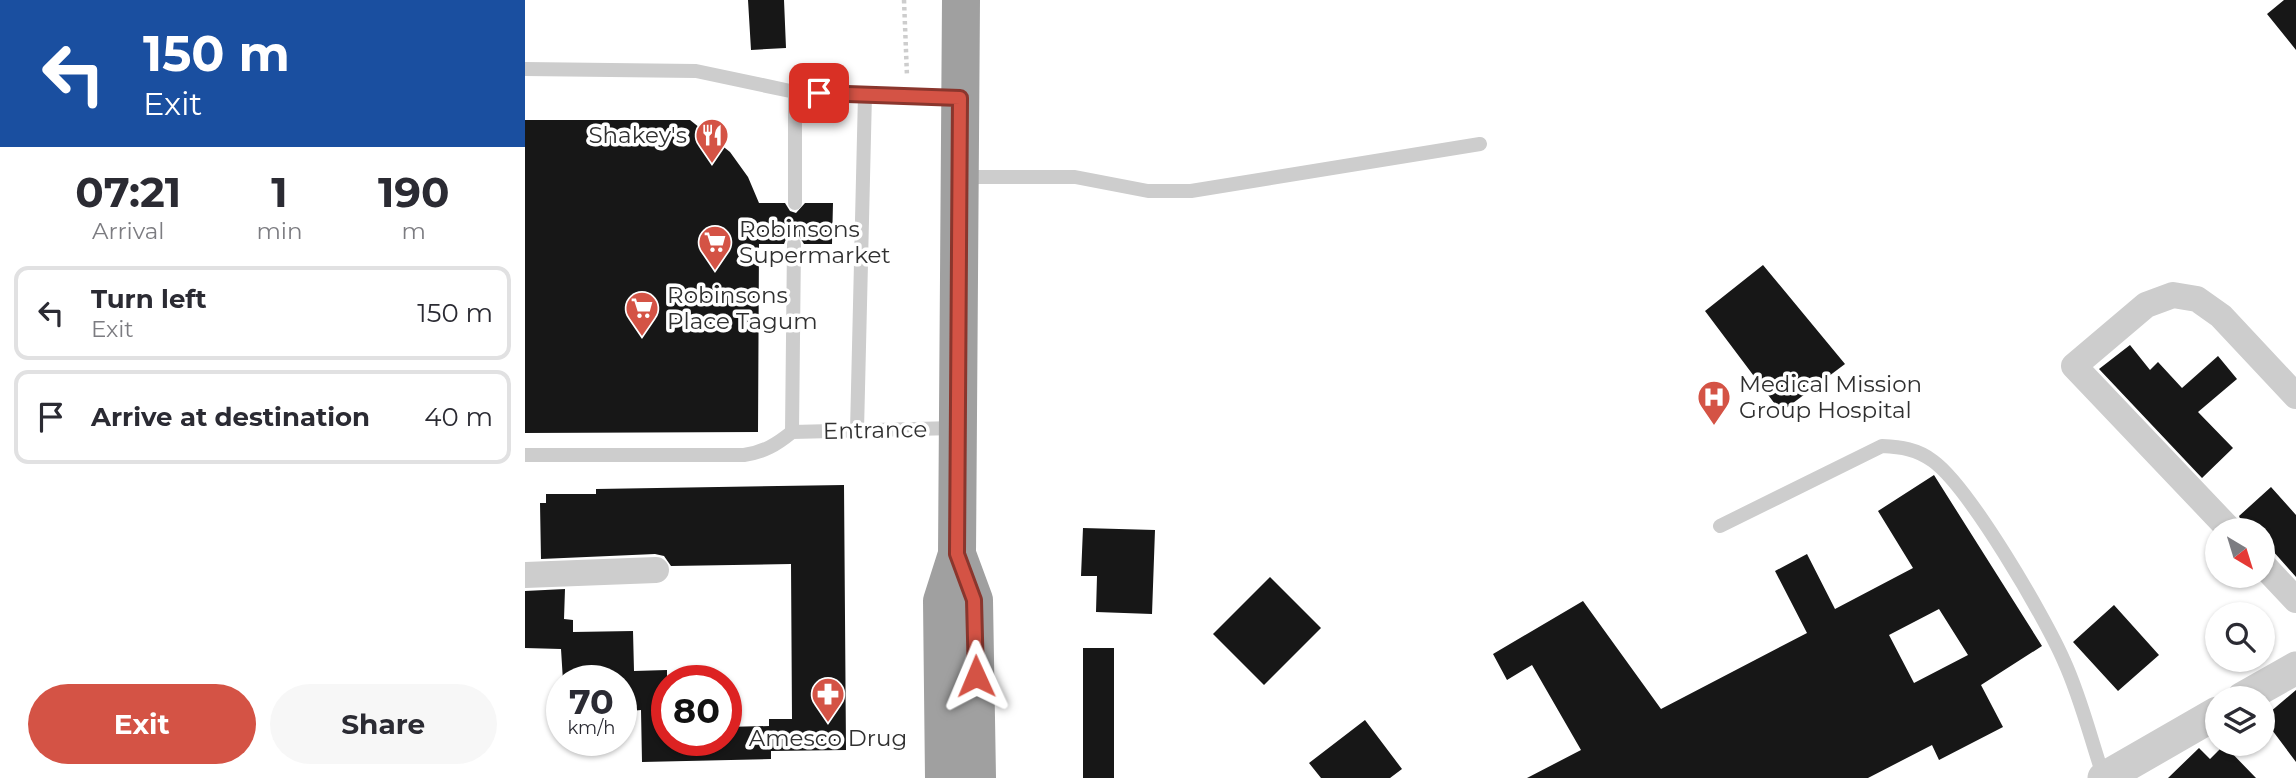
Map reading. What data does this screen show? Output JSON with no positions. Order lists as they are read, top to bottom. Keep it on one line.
{"streets":{"lane":["Entrance"]},"places":{"restaurant":["Shakey's"],"supermarket":["Robinsons Supermarket","Robinsons Place Tagum"],"hospital":["Medical Mission Group Hospital"],"pharmacy":["Amesco Drug"]},"north":"bottom right","page":{"turn":["150 m","Exit"],"eta":["07:21","Arrival","1","min","190","m"],"list":[{"name":"Turn left","note":"Exit","value":"150 m"},{"name":"Arrive at destination","value":"40 m"}],"speed":"70 km/h","limit":"80","buttons":["Exit","Share"]}}
